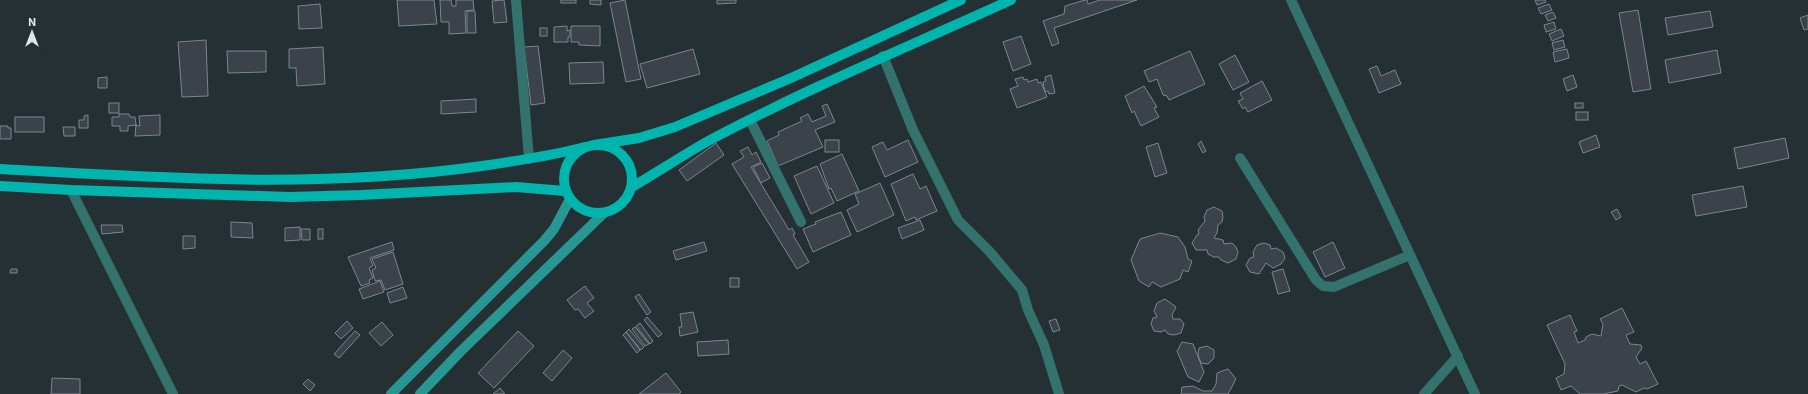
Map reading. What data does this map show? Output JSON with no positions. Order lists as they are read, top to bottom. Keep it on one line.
{"north":"top"}
